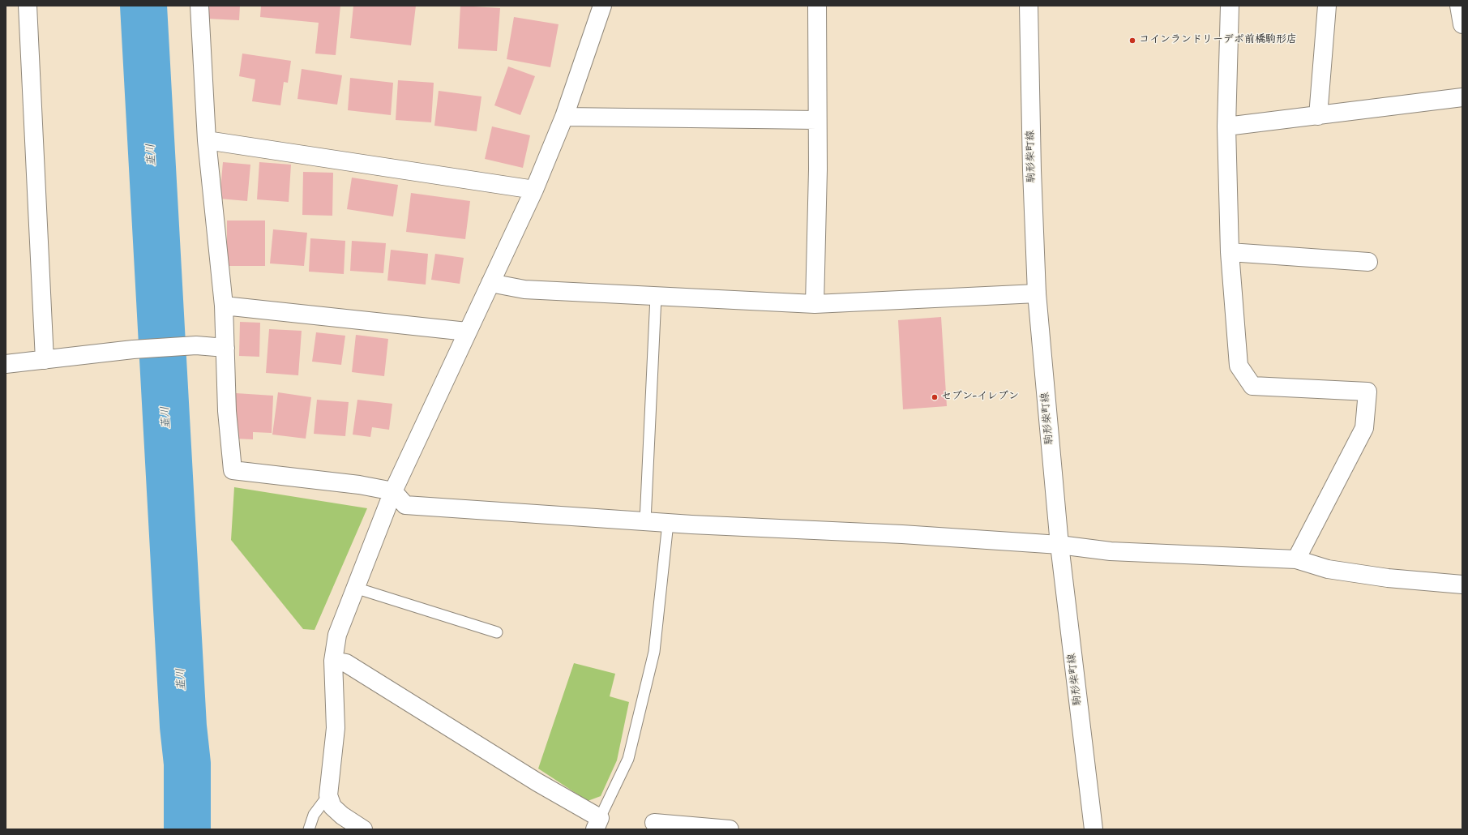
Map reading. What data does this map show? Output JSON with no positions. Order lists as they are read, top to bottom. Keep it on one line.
{"streets":{"street":["駒形柴町線"]},"water":["韮川"],"places":["コインランドリーデポ前橋駒形店","セブン-イレブン"]}
